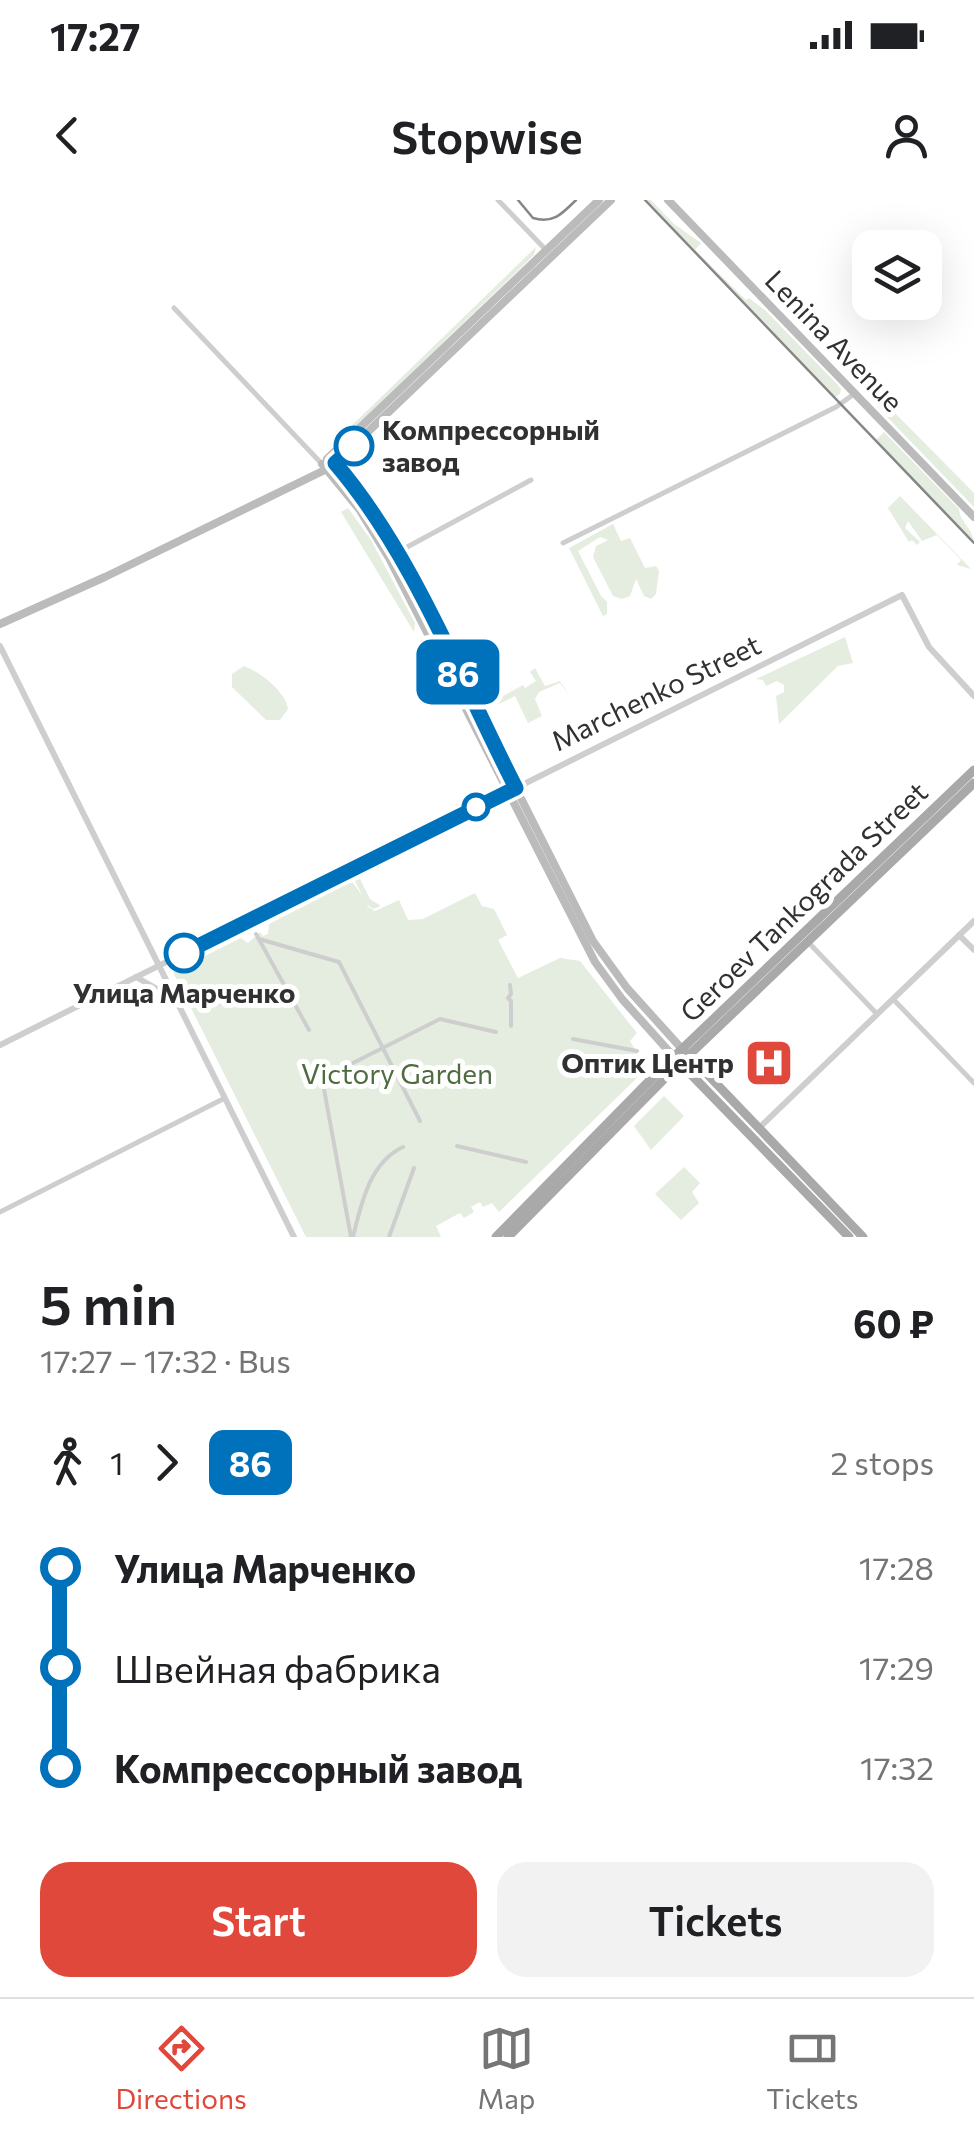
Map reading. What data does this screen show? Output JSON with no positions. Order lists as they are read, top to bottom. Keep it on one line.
{"streets":{"main road":["Lenina Avenue","Geroev Tankograda Street"],"street":["Marchenko Street"]},"parks":["Victory Garden"],"places":{"other":["Компрессорный завод","Улица Марченко"],"hospital":["Оптик Центр"]},"lines":["bus line 86"],"page":{"status":"17:27","header":"Stopwise","on_map":"86","heading":["5 min","17:27 – 17:32 · Bus","60 ₽"],"legs":["1","86","2 stops"],"list":[{"name":"Улица Марченко","value":"17:28"},{"name":"Швейная фабрика","value":"17:29"},{"name":"Компрессорный завод","value":"17:32"}],"buttons":["Start","Tickets"],"tabs":["Directions","Map","Tickets"]}}
